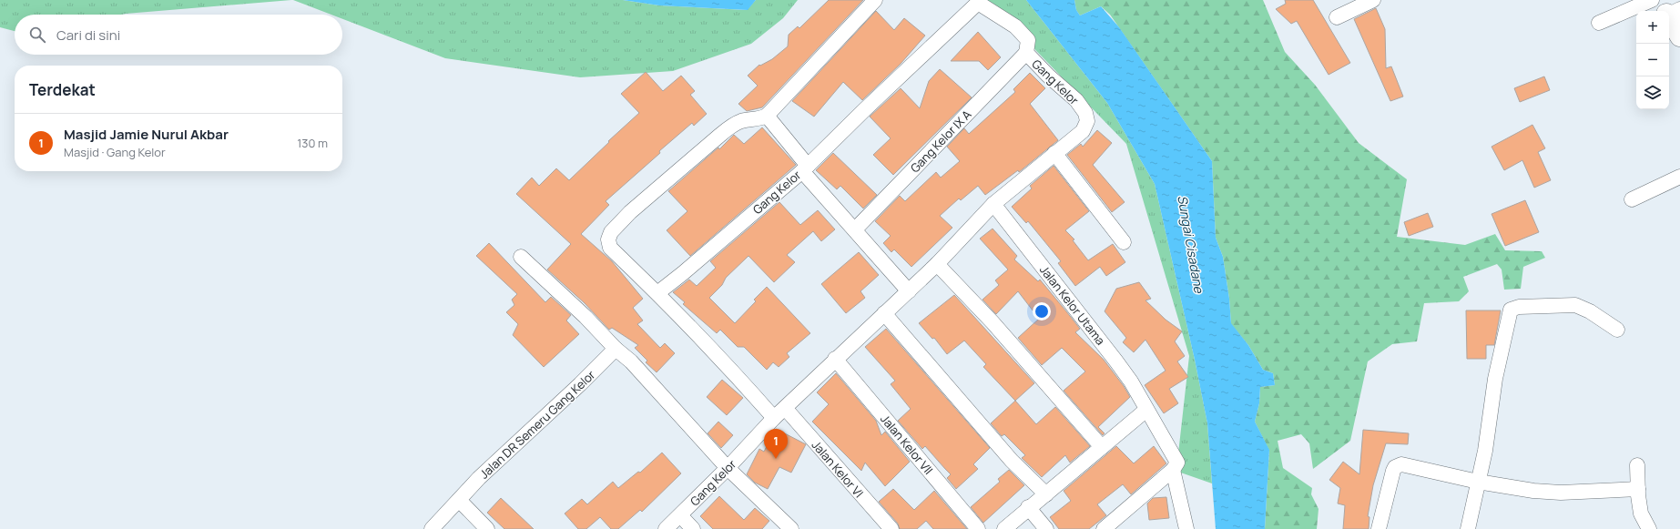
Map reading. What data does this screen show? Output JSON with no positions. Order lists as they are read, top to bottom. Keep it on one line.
{"streets":{"street":["Gang Kelor","Gang Kelor IX A","Jalan Kelor Utama","Jalan DR Semeru Gang Kelor","Jalan Kelor VII","Jalan Kelor VI"]},"crossings":[["Gang Kelor","Gang Kelor IX A"],["Gang Kelor","Jalan Kelor Utama"],["Gang Kelor","Jalan Kelor VII"],["Gang Kelor","Jalan Kelor VI"]],"water":["Sungai Cisadane"],"page":{"map_buttons":["+","−"],"search":"Cari di sini","heading":"Terdekat","list":[{"mark":"1","name":"Masjid Jamie Nurul Akbar","note":"Masjid · Gang Kelor","value":"130 m"}],"pins":"1"}}
